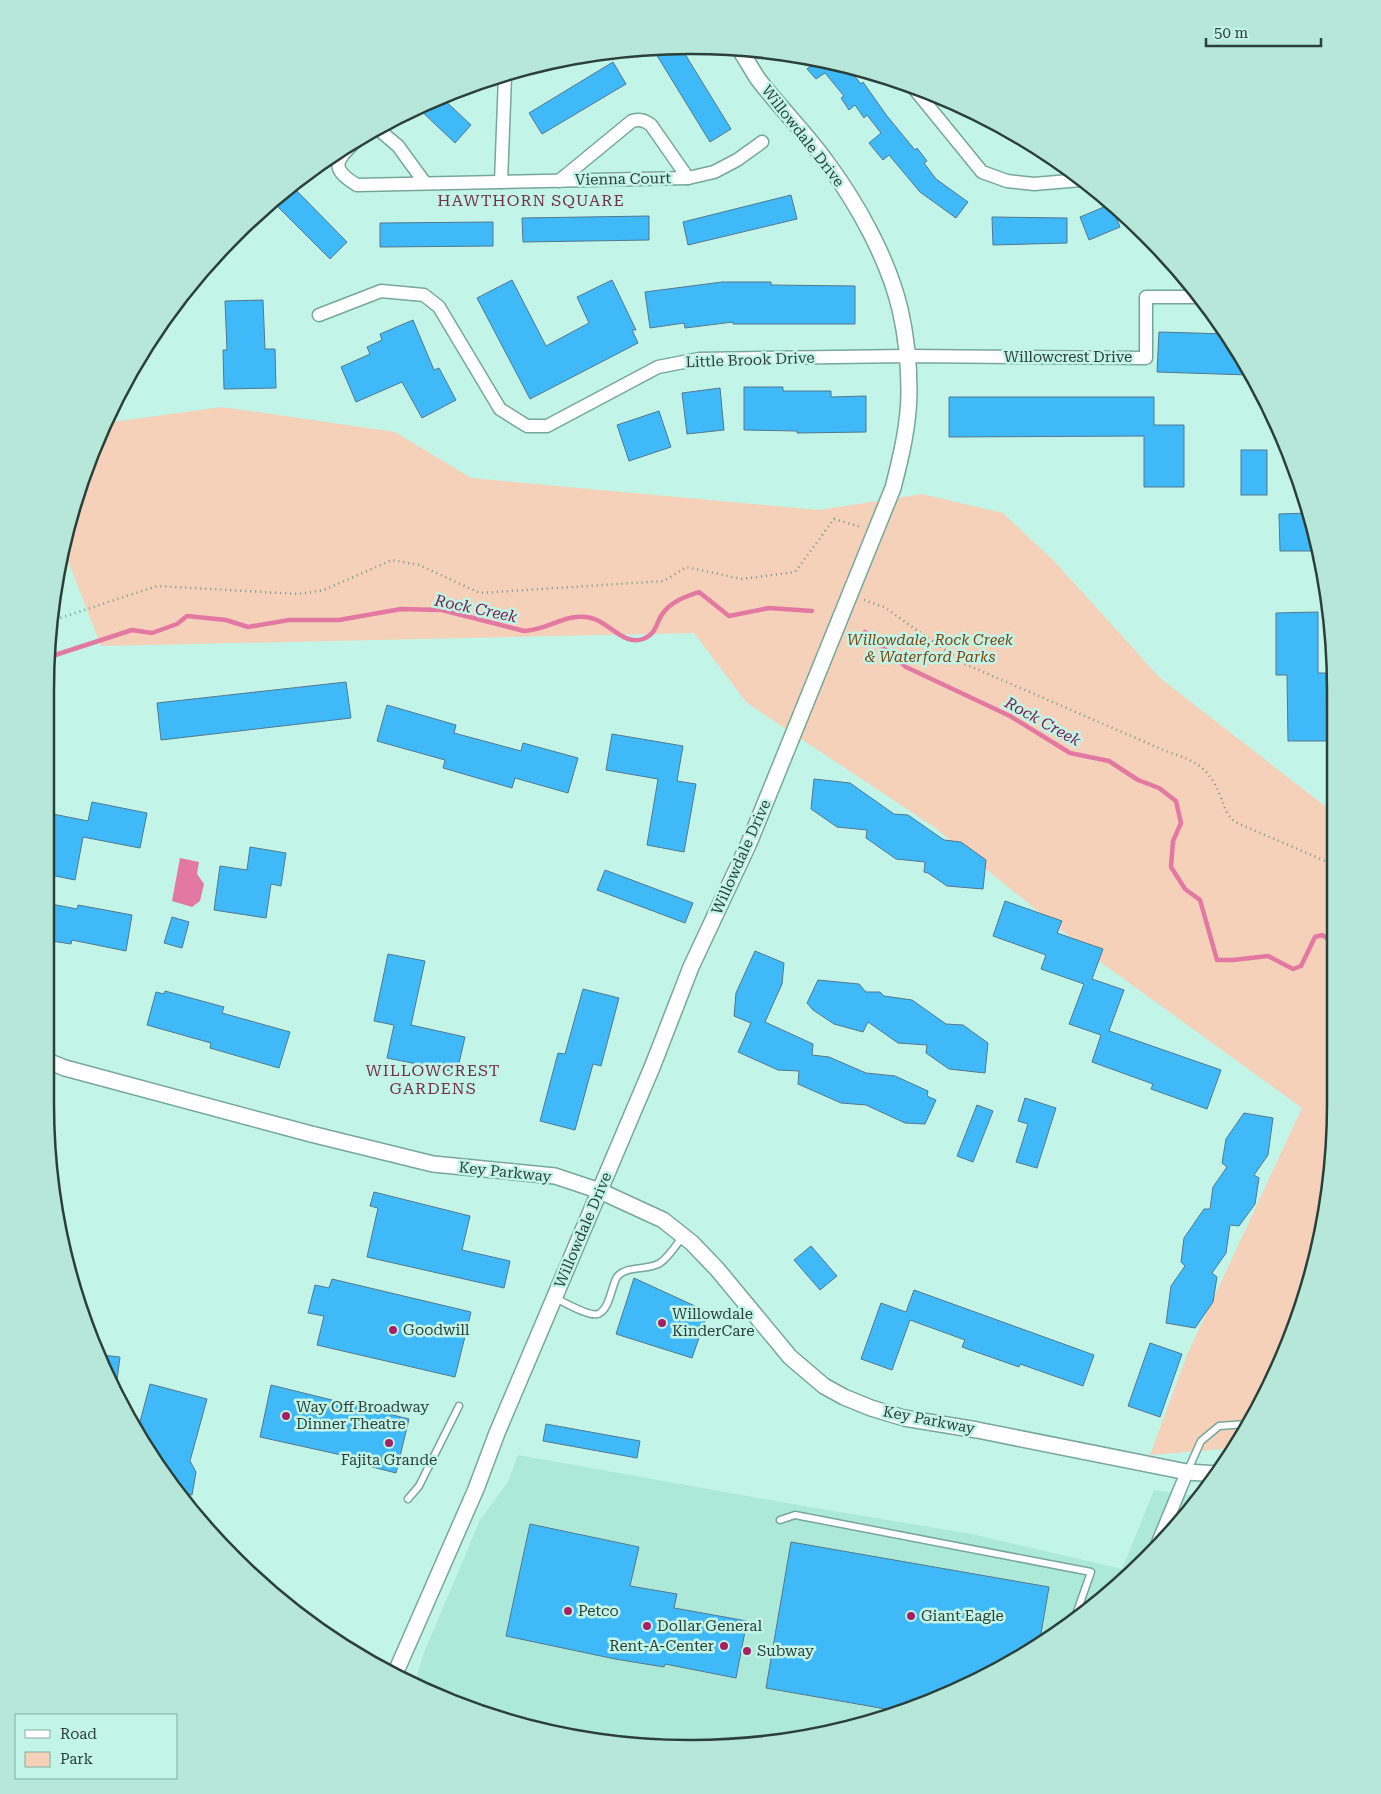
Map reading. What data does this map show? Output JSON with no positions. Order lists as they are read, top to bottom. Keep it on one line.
{"streets":{"street":["Willowdale Drive","Vienna Court","Willowcrest Drive","Little Brook Drive","Key Parkway"]},"crossings":[["Willowdale Drive","Willowcrest Drive"],["Willowdale Drive","Little Brook Drive"],["Willowdale Drive","Key Parkway"],["Willowcrest Drive","Little Brook Drive"]],"districts":["HAWTHORN SQUARE","WILLOWCREST GARDENS"],"water":["Rock Creek"],"parks":["Willowdale, Rock Creek & Waterford Parks"],"places":["Willowdale KinderCare","Goodwill","Way Off Broadway Dinner Theatre","Fajita Grande","Petco","Giant Eagle","Dollar General","Rent-A-Center","Subway"],"legend":["Road","Park"],"scale_bar":"50 m"}
